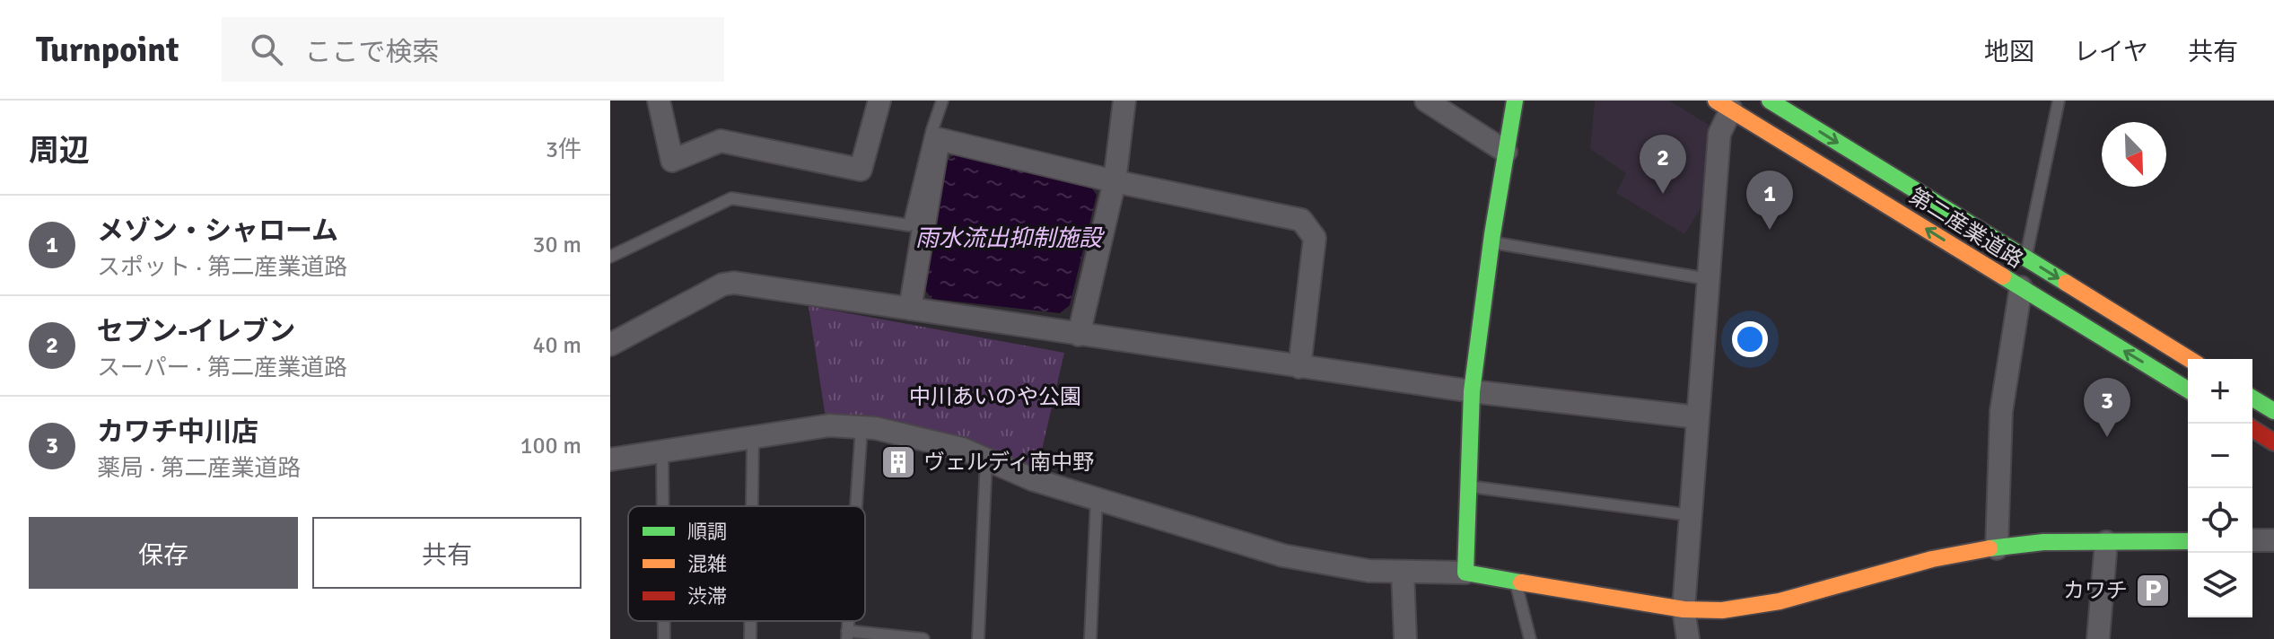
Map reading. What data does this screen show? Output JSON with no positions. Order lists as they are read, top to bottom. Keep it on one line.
{"streets":{"street":["第二産業道路"]},"water":["雨水流出抑制施設"],"parks":["中川あいのや公園"],"places":{"building":["ヴェルディ南中野"],"parking":["カワチ"]},"legend":["順調","混雑","渋滞"],"north":"bottom right","page":{"header":"Turnpoint","search":"ここで検索","nav":["地図","レイヤ","共有"],"heading":["周辺","3件"],"pins":["2","1","3"],"list":[{"mark":"1","name":"メゾン・シャローム","note":"スポット · 第二産業道路","value":"30 m"},{"mark":"2","name":"セブン-イレブン","note":"スーパー · 第二産業道路","value":"40 m"},{"mark":"3","name":"カワチ中川店","note":"薬局 · 第二産業道路","value":"100 m"}],"map_buttons":["+","−"],"buttons":["保存","共有"]}}
